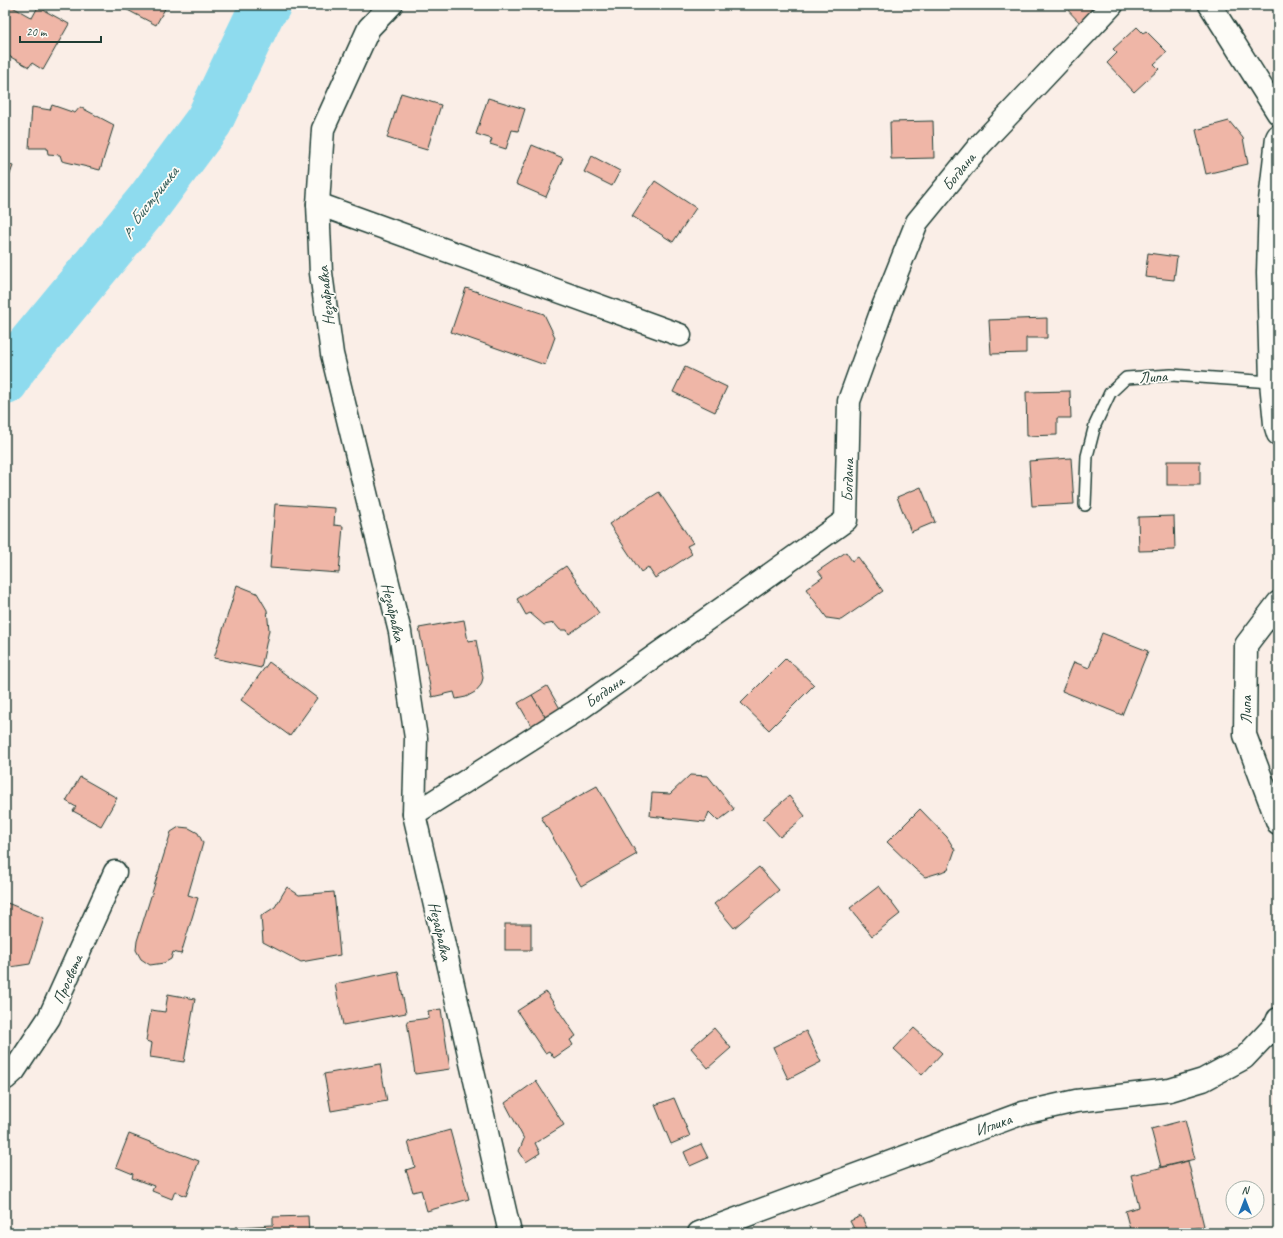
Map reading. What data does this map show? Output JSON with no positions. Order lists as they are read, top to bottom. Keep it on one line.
{"streets":{"street":["Богдана","Незабравка","Липа","Просвета","Иглика"]},"crossings":[["Богдана","Незабравка"]],"water":["р. Бистришка"],"scale_bar":"20 m","north":"top"}
